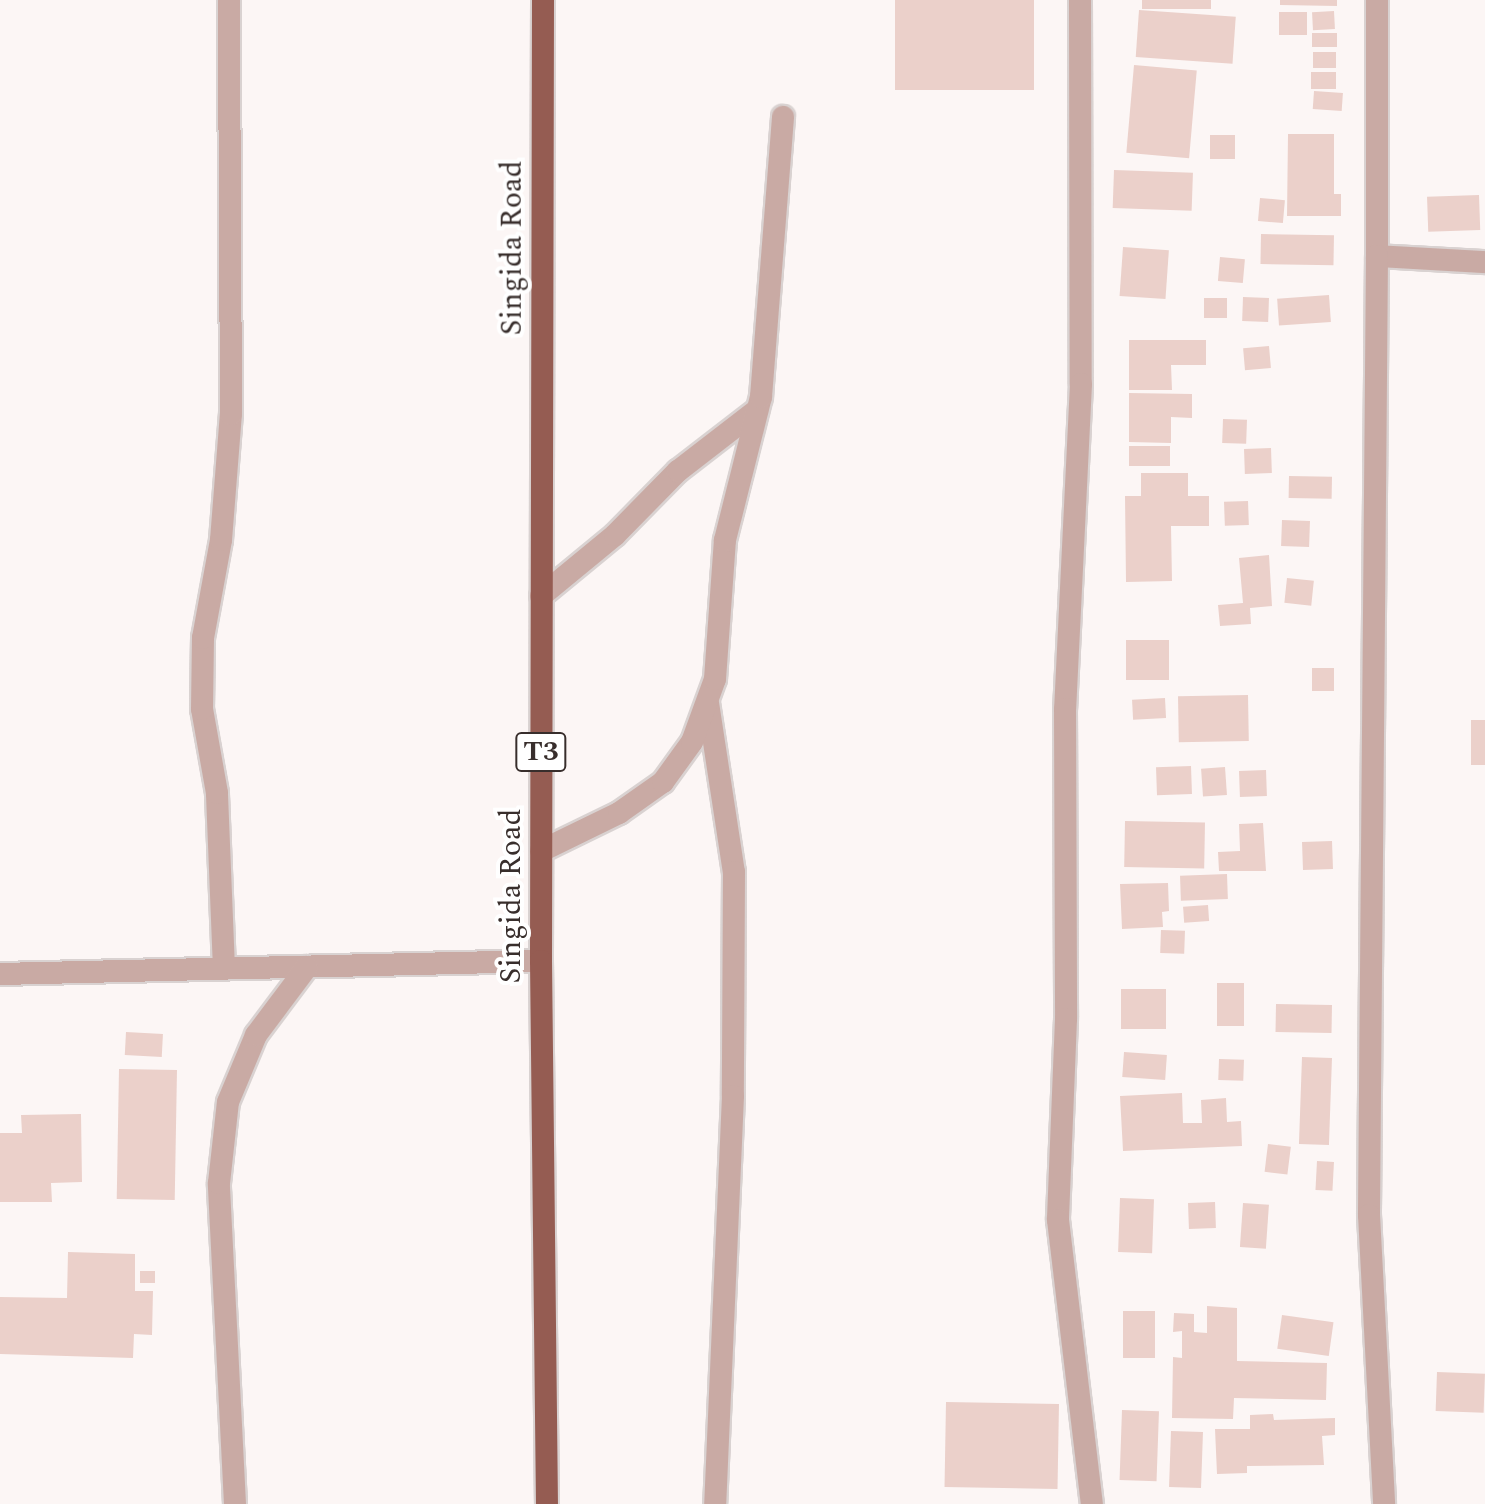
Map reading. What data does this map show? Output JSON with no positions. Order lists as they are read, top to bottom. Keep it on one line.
{"streets":{"highway":["Singida Road","T3"]}}
